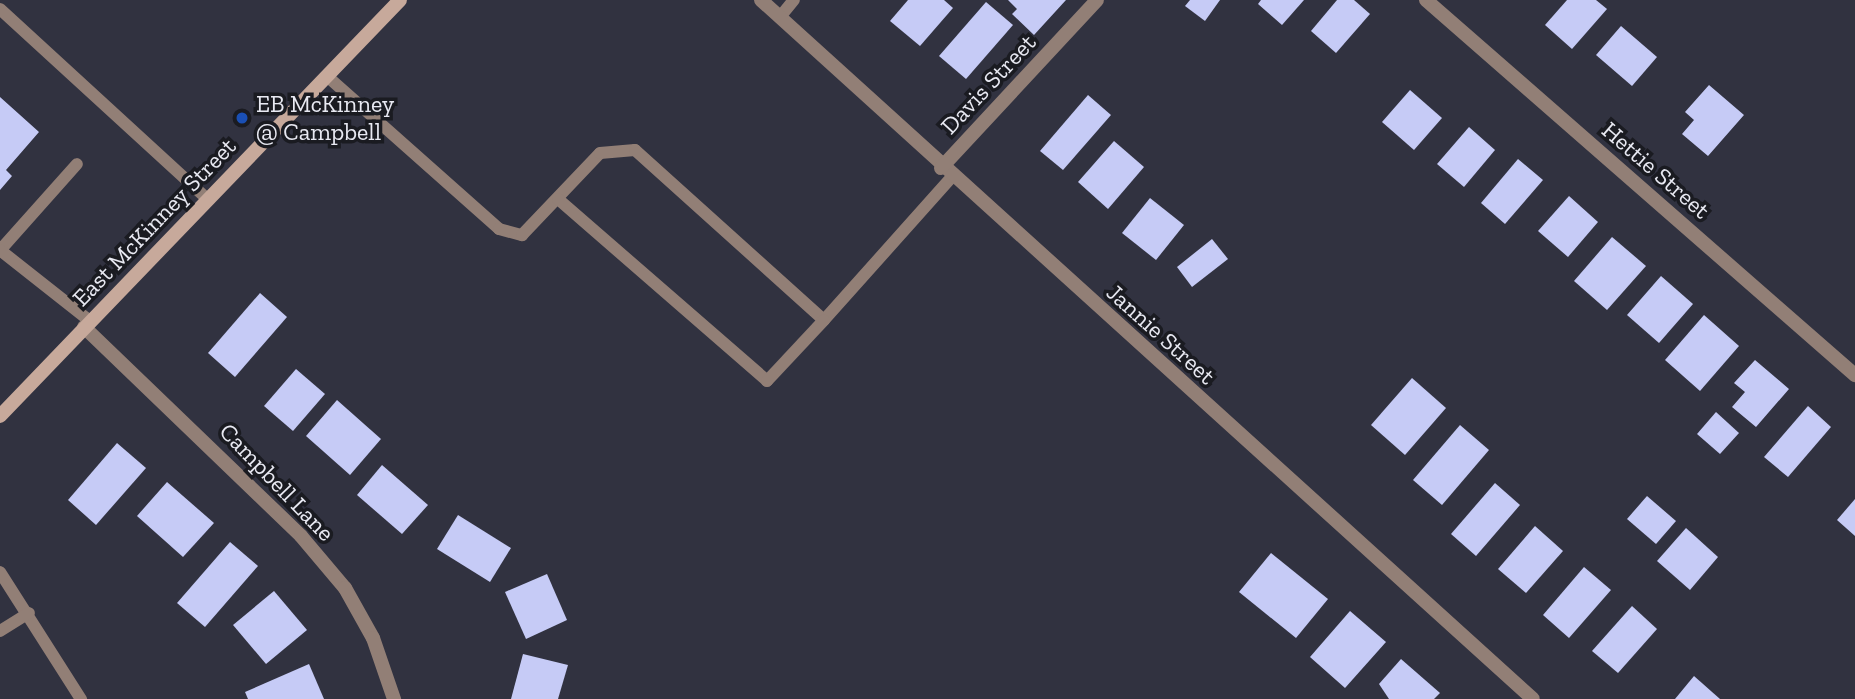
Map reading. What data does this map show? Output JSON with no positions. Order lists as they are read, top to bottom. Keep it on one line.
{"streets":{"main road":["East McKinney Street"],"street":["Davis Street","Hettie Street","Jannie Street","Campbell Lane"]},"crossings":[["Davis Street","Jannie Street"],["East McKinney Street","Campbell Lane"]],"places":["EB McKinney @ Campbell"]}
